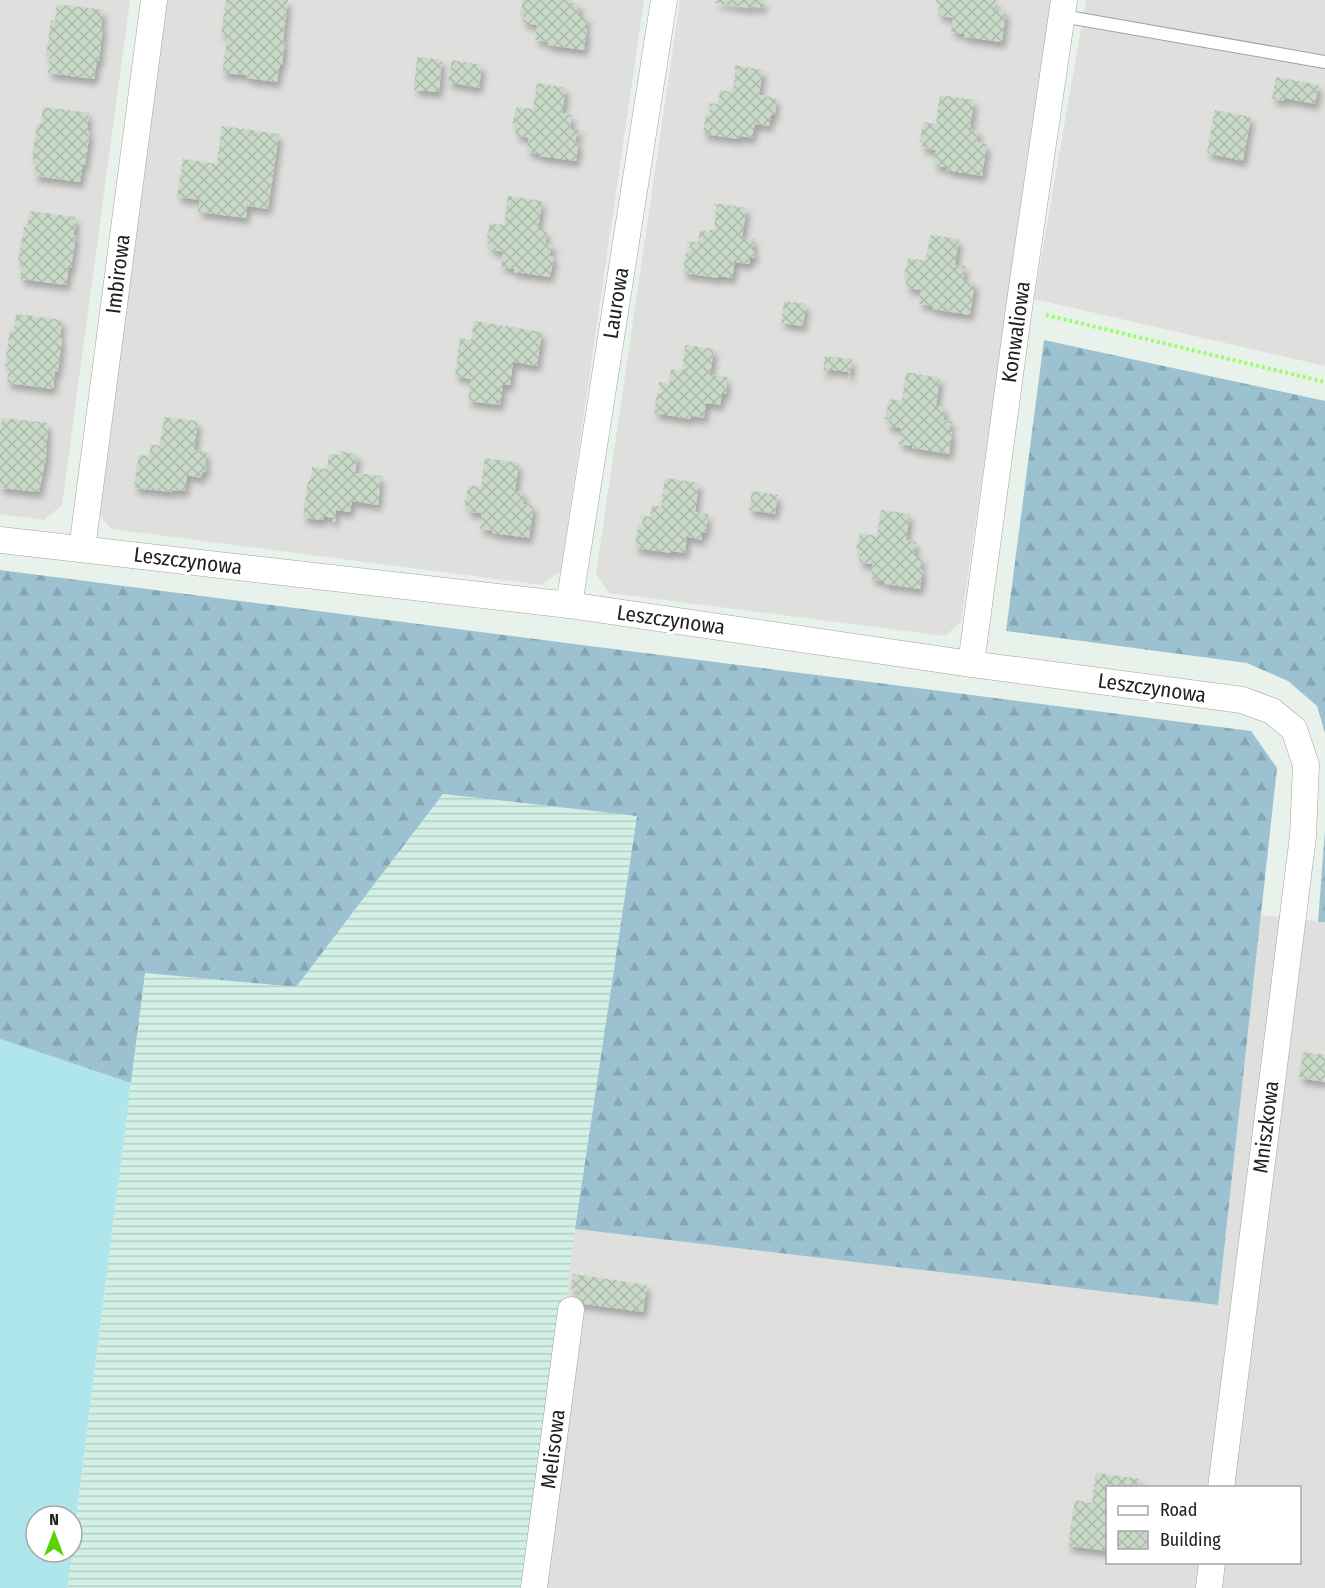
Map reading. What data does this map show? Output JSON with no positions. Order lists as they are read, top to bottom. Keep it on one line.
{"streets":{"street":["Imbirowa","Laurowa","Konwaliowa","Leszczynowa","Mniszkowa","Melisowa"]},"crossings":[["Imbirowa","Leszczynowa"],["Laurowa","Leszczynowa"],["Konwaliowa","Leszczynowa"],["Leszczynowa","Mniszkowa"]],"legend":["Road","Building"],"north":"top"}
